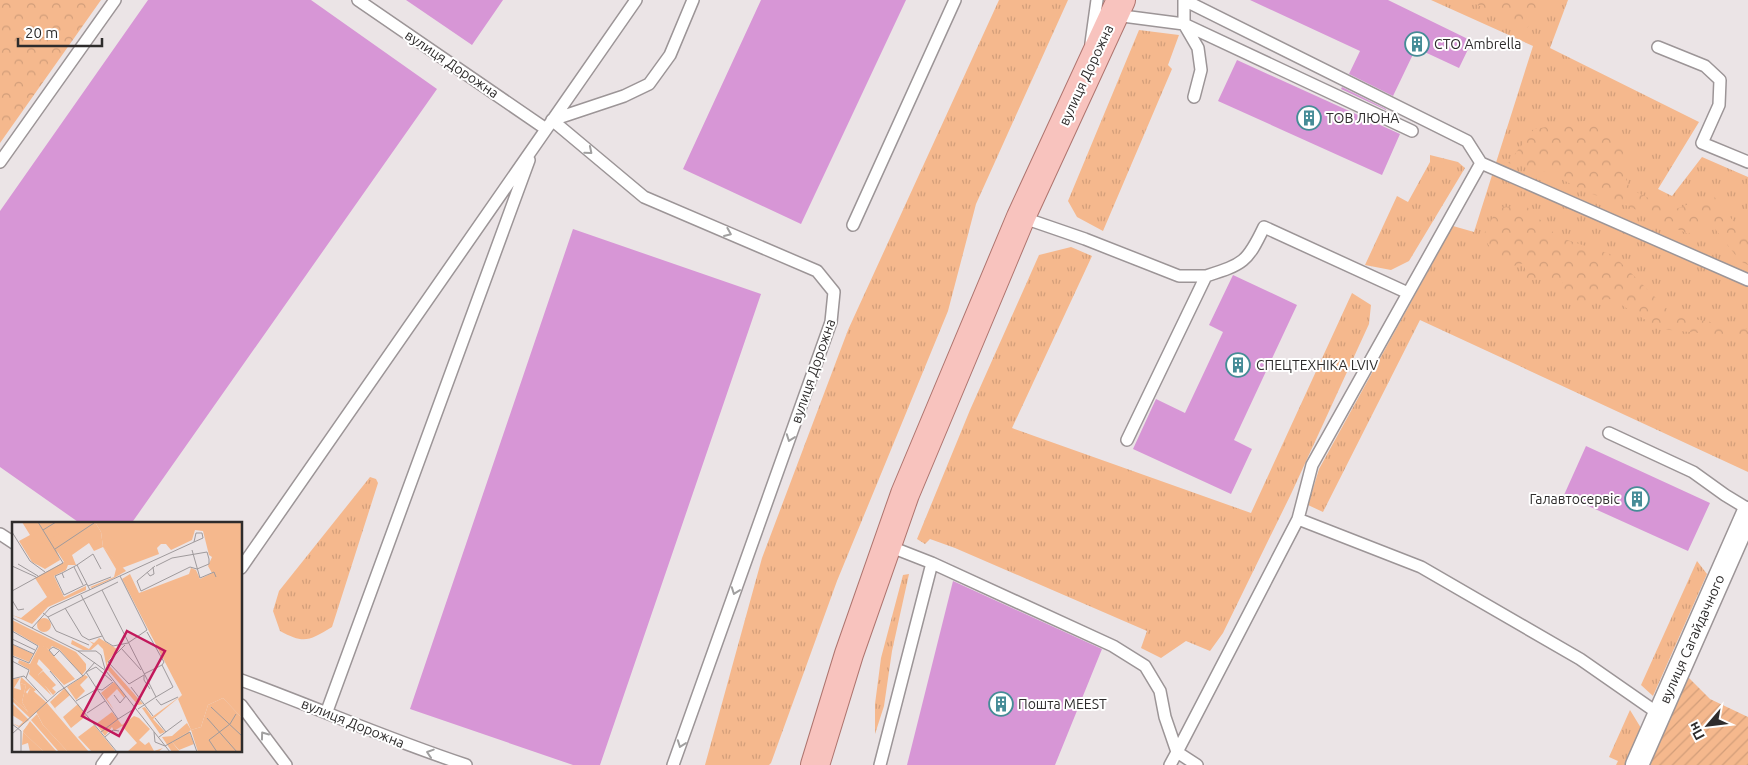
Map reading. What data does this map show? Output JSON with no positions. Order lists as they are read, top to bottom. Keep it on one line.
{"streets":{"main road":["вулиця Дорожна"],"street":["вулиця Сагайдачного"]},"places":{"building":["СТО Ambrella","ТОВ ЛЮНА","СПЕЦТЕХНІКА LVIV","Галавтосервіс","Пошта MEEST"]},"scale_bar":"20 m","north":"bottom left"}
